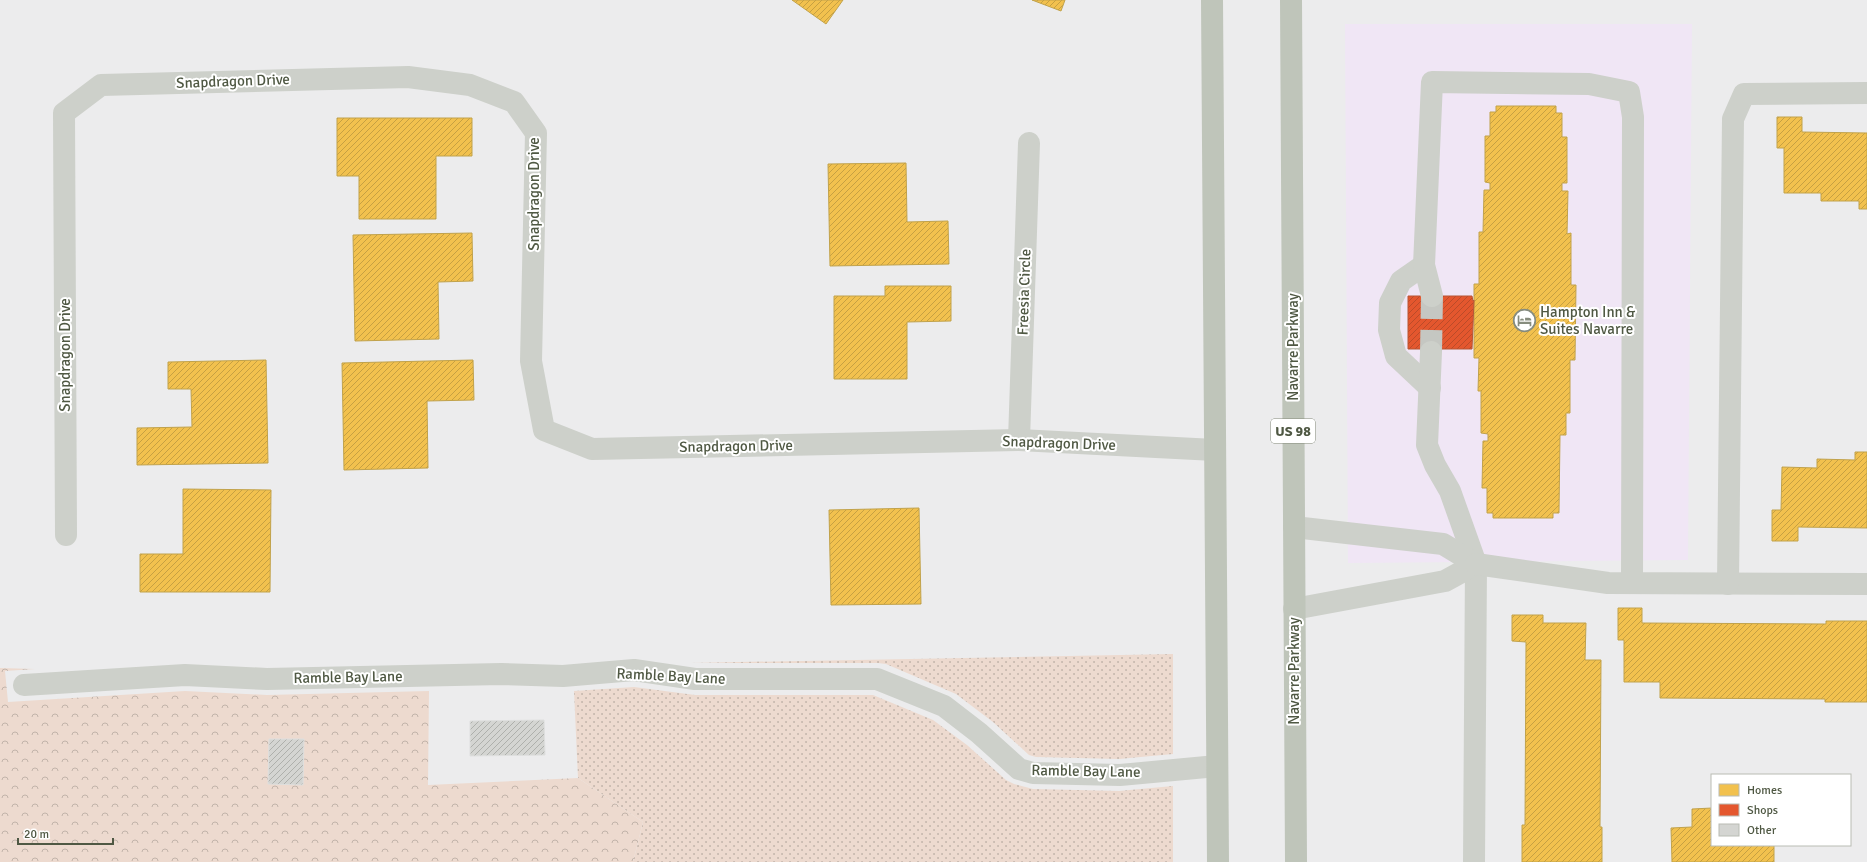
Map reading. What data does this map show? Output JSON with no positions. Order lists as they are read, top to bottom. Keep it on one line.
{"streets":{"highway":["Navarre Parkway","US 98"],"street":["Snapdragon Drive","Freesia Circle","Ramble Bay Lane"]},"crossings":[["Snapdragon Drive","Freesia Circle"]],"places":{"hotel":["Hampton Inn & Suites Navarre"]},"legend":["Homes","Shops","Other"],"scale_bar":"20 m"}
